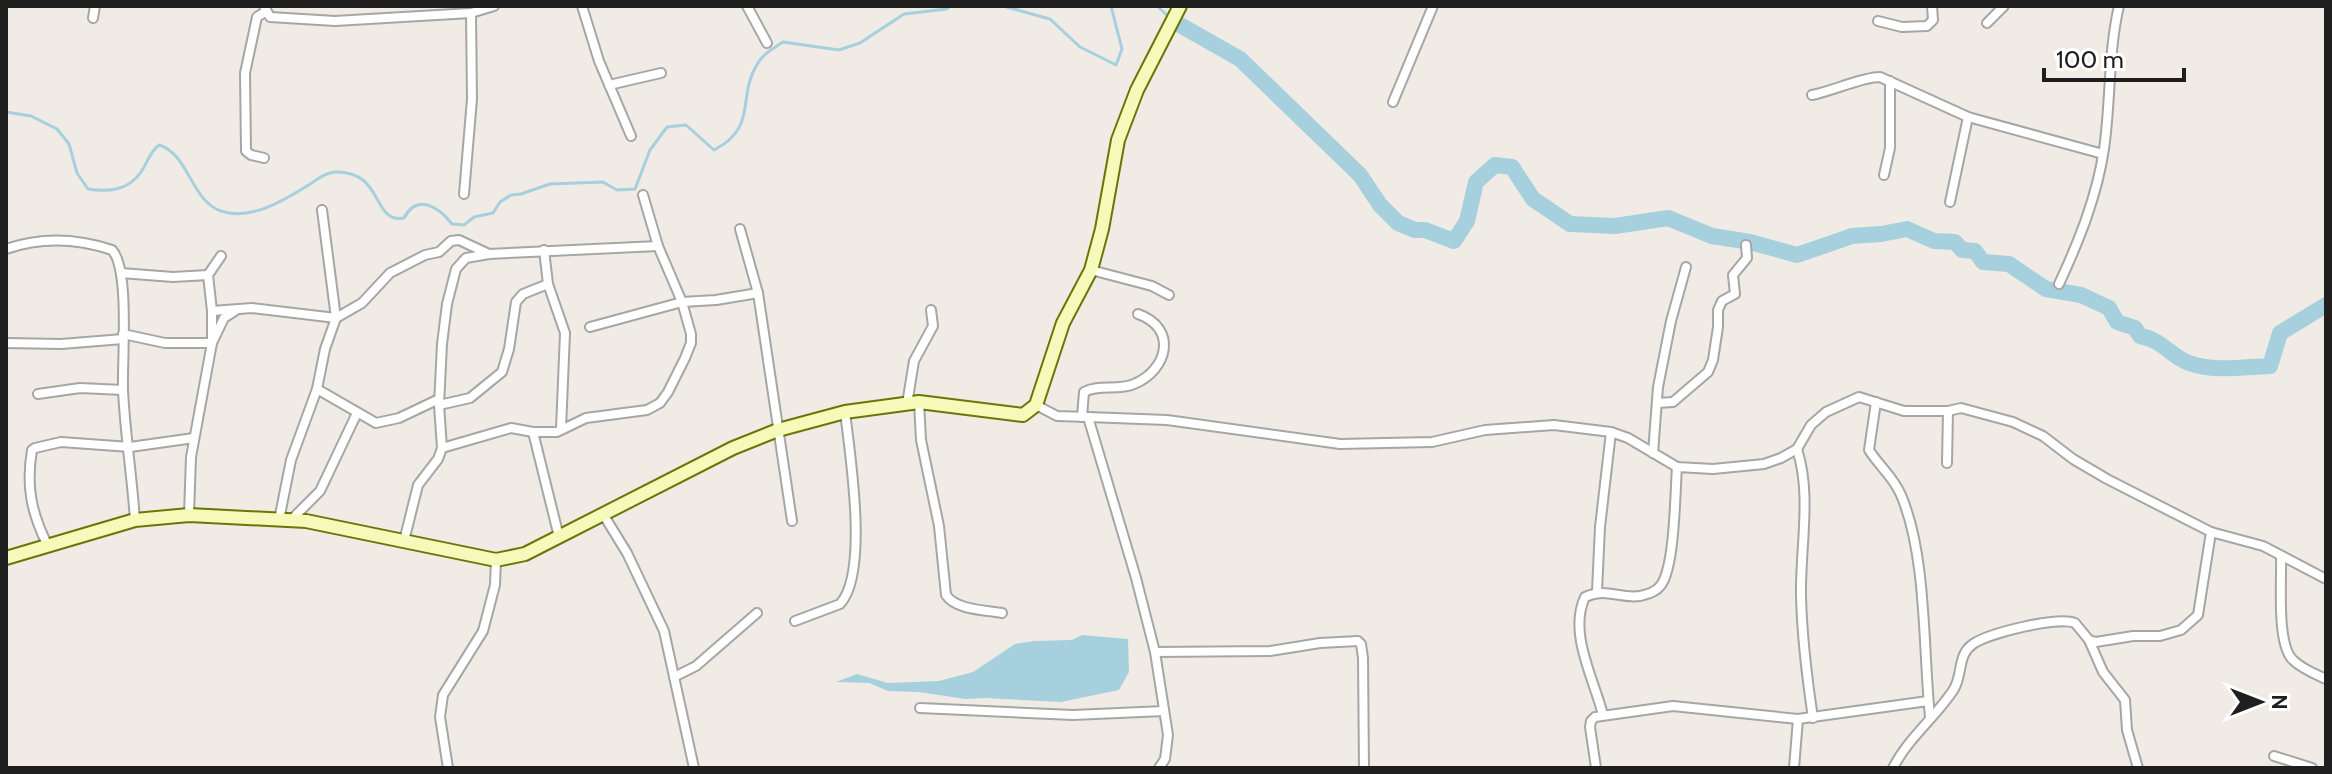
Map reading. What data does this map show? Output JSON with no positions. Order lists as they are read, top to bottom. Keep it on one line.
{"scale_bar":"100 m","north":"right"}
